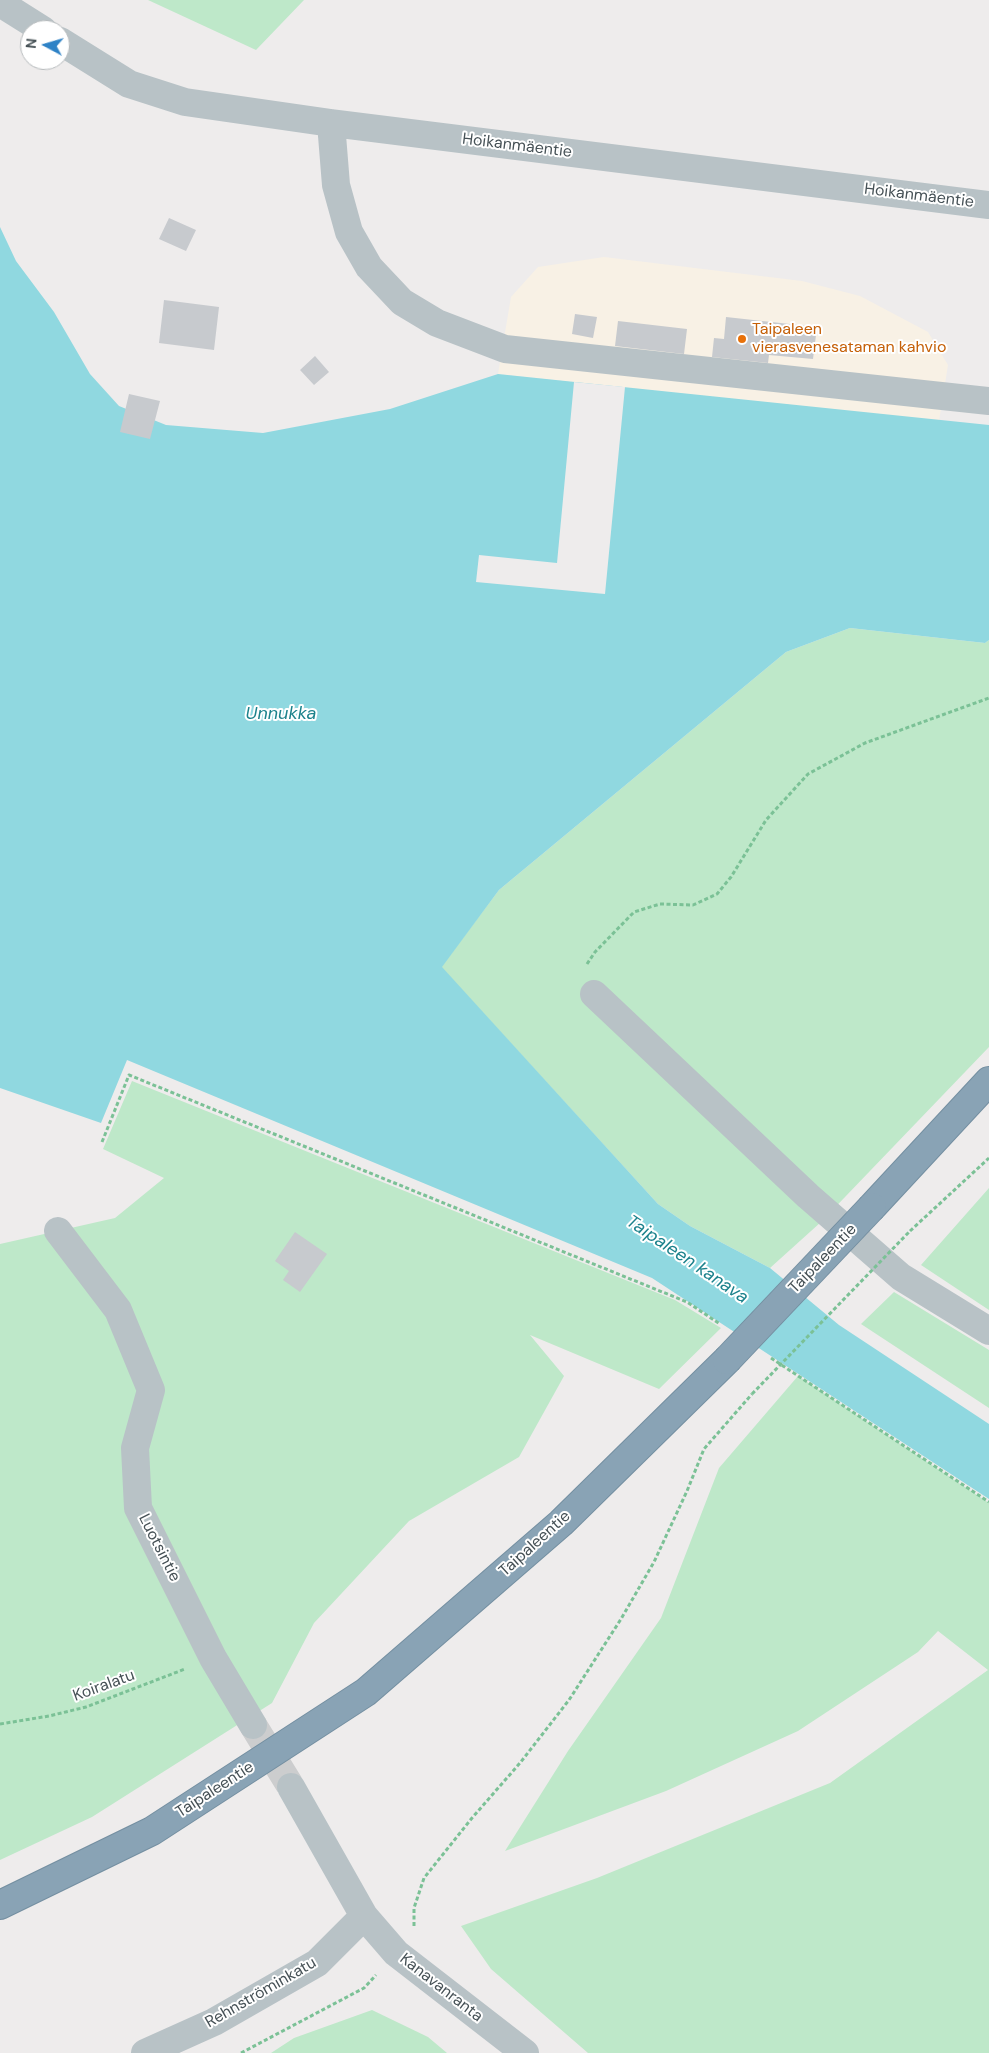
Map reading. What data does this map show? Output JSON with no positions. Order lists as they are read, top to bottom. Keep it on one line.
{"streets":{"highway":["Taipaleentie"],"street":["Hoikanmäentie","Luotsintie","Kanavanranta","Rehnströminkatu"],"path":["Koiralatu"]},"crossings":[["Luotsintie","Koiralatu"],["Kanavanranta","Rehnströminkatu"]],"water":["Unnukka","Taipaleen kanava"],"places":["Taipaleen vierasvenesataman kahvio"],"north":"left"}
